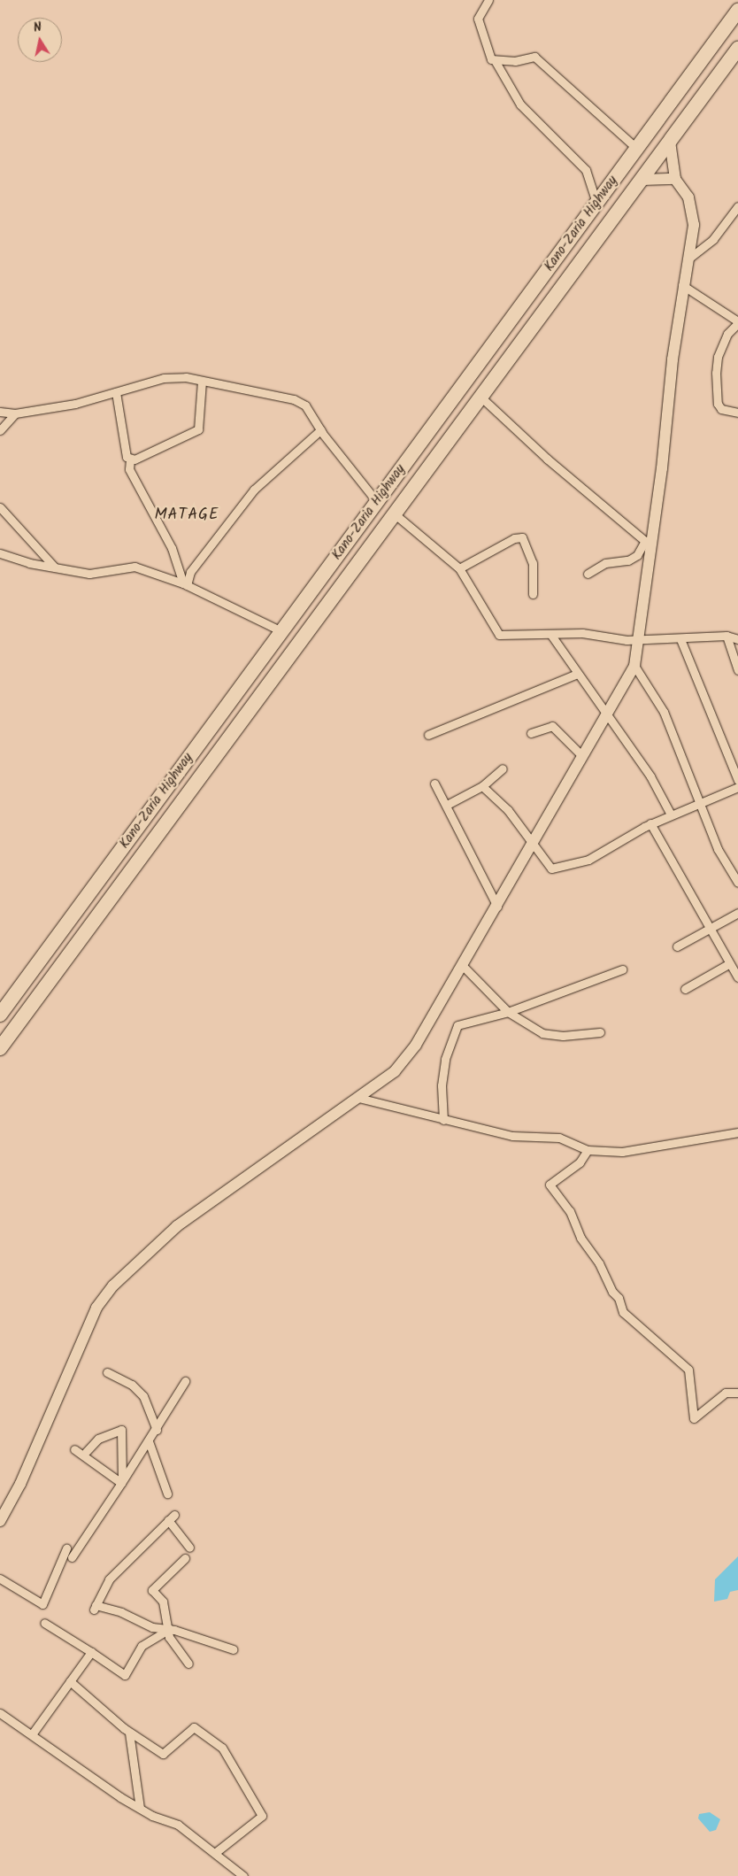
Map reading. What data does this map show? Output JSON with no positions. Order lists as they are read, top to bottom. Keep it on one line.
{"streets":{"highway":["Kano-Zaria Highway"]},"districts":["MATAGE"],"north":"top"}
